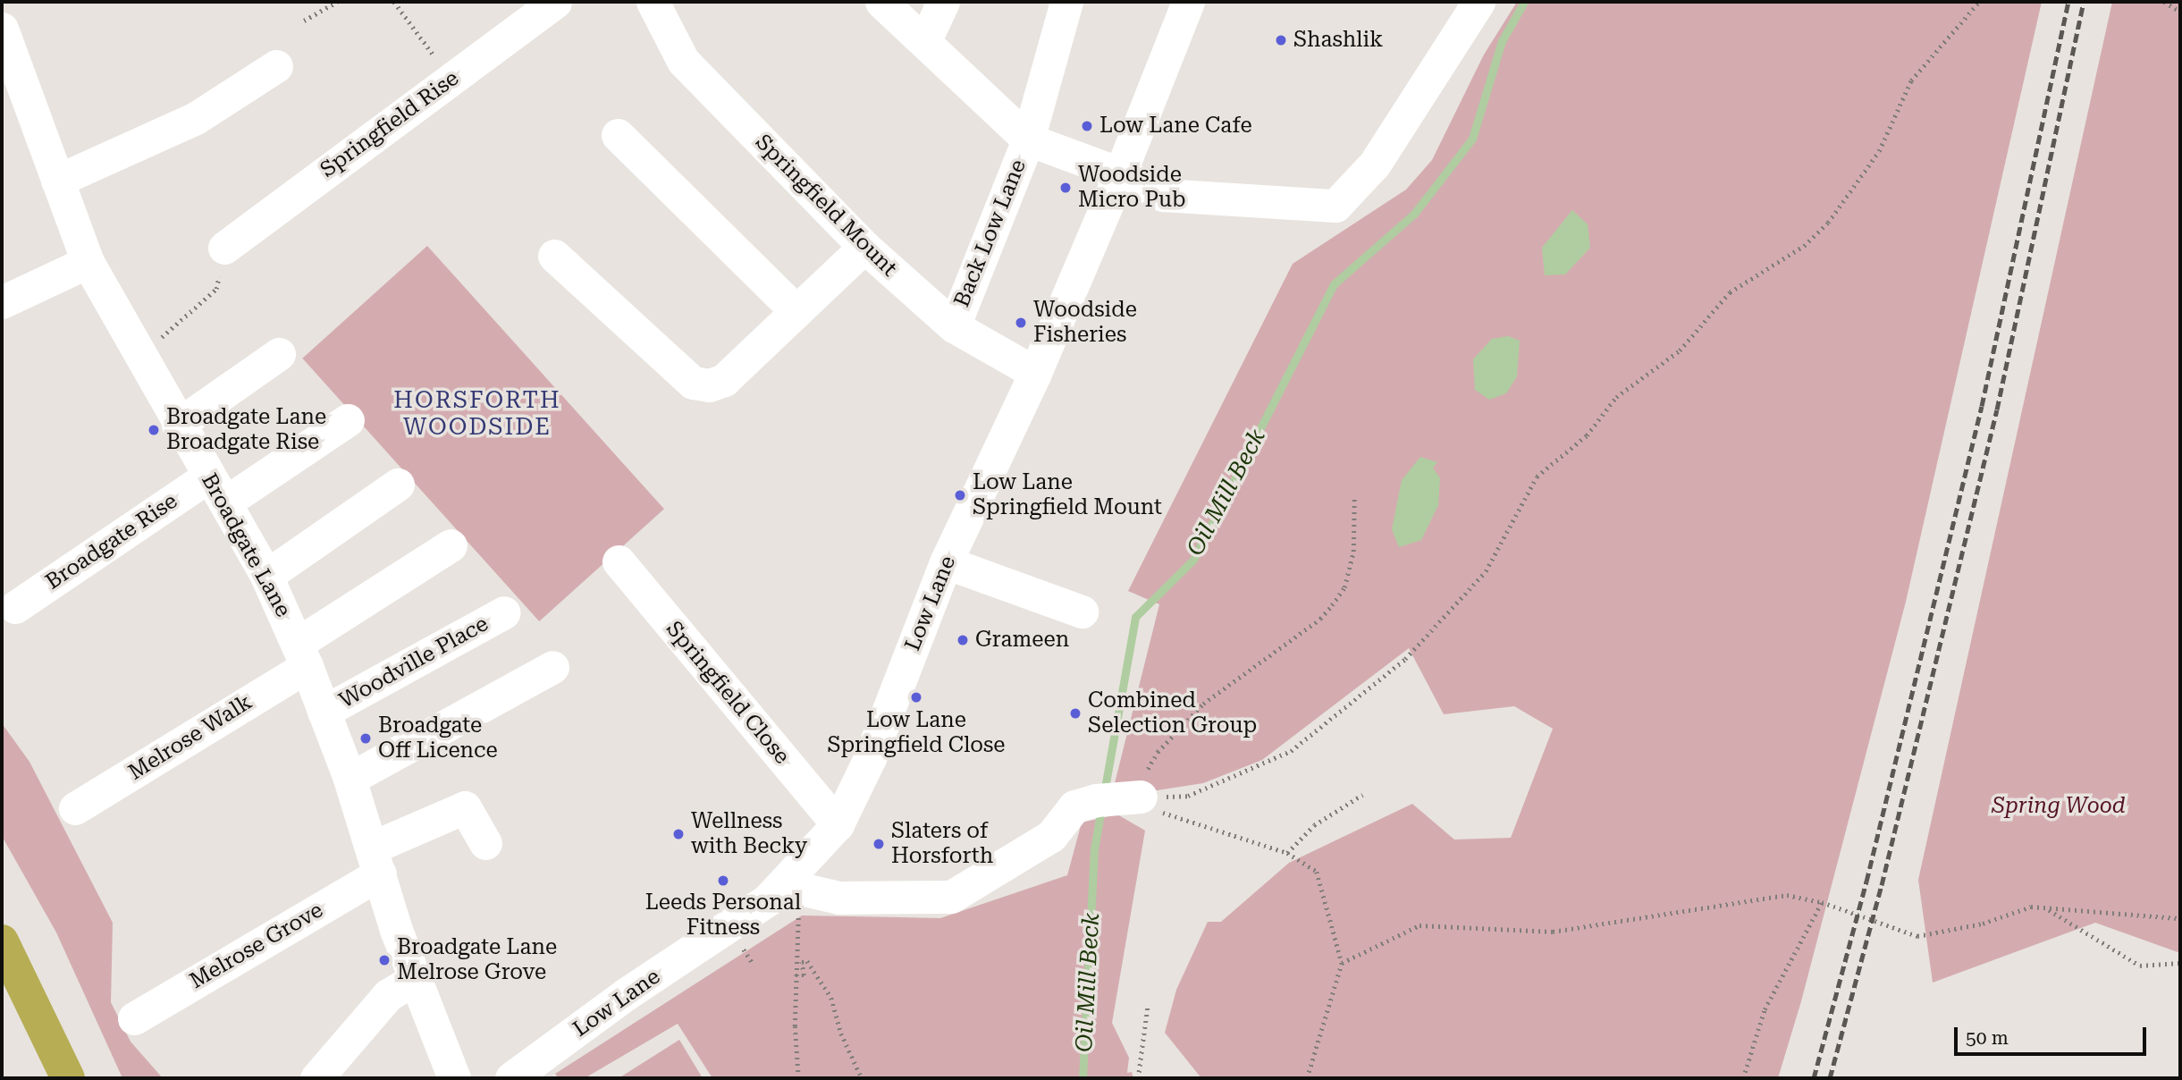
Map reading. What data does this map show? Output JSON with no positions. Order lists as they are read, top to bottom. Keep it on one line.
{"streets":{"street":["Springfield Rise","Springfield Mount","Back Low Lane","Broadgate Rise","Broadgate Lane","Low Lane","Woodville Place","Springfield Close","Melrose Walk","Melrose Grove"]},"crossings":[["Springfield Mount","Back Low Lane"],["Springfield Mount","Low Lane"],["Broadgate Rise","Broadgate Lane"],["Broadgate Lane","Woodville Place"],["Broadgate Lane","Melrose Walk"],["Broadgate Lane","Melrose Grove"],["Low Lane","Springfield Close"]],"districts":["HORSFORTH WOODSIDE"],"water":["Oil Mill Beck"],"parks":["Spring Wood"],"places":["Shashlik","Low Lane Cafe","Woodside Micro Pub","Woodside Fisheries","Broadgate Lane Broadgate Rise","Low Lane Springfield Mount","Grameen","Low Lane Springfield Close","Combined Selection Group","Broadgate Off Licence","Wellness with Becky","Slaters of Horsforth","Leeds Personal Fitness","Broadgate Lane Melrose Grove"],"scale_bar":"50 m"}
